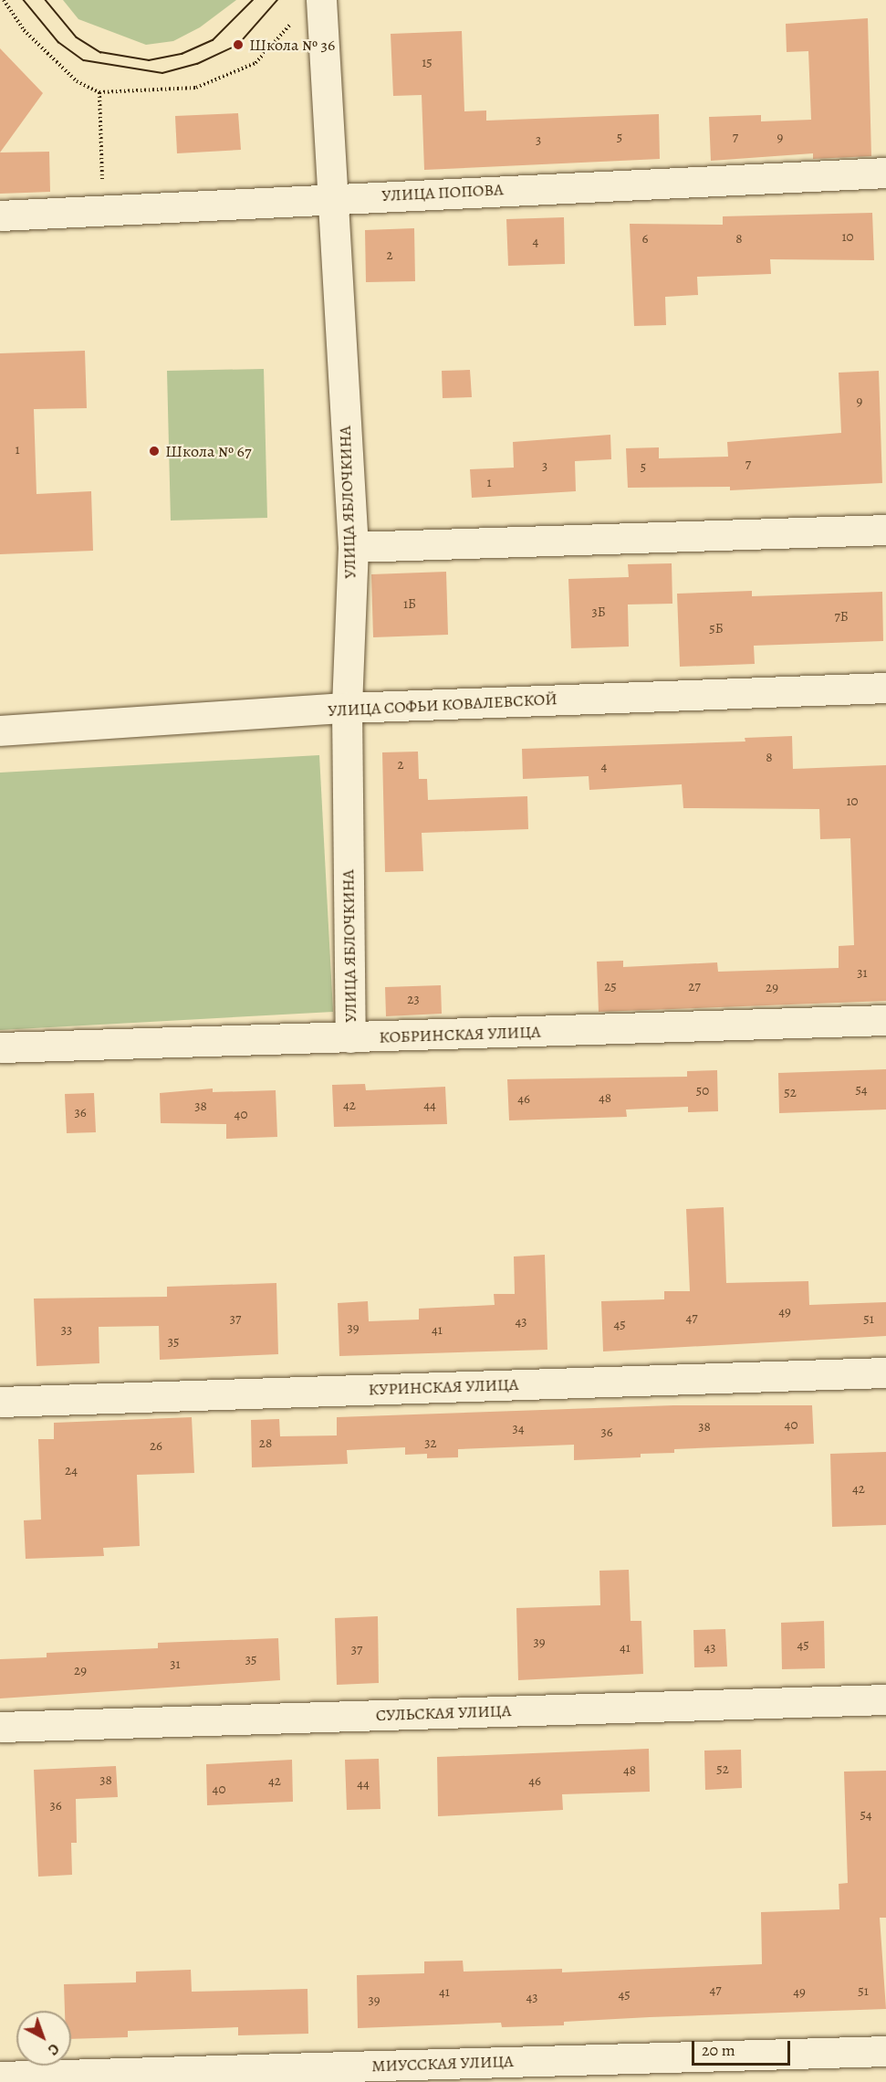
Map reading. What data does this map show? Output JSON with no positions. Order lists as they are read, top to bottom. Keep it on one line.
{"streets":{"street":["УЛИЦА ПОПОВА","УЛИЦА ЯБЛОЧКИНА","УЛИЦА СОФЬИ КОВАЛЕВСКОЙ","КОБРИНСКАЯ УЛИЦА","КУРИНСКАЯ УЛИЦА","СУЛЬСКАЯ УЛИЦА","МИУССКАЯ УЛИЦА"]},"crossings":[["УЛИЦА ПОПОВА","УЛИЦА ЯБЛОЧКИНА"],["УЛИЦА ЯБЛОЧКИНА","УЛИЦА СОФЬИ КОВАЛЕВСКОЙ"],["УЛИЦА ЯБЛОЧКИНА","КОБРИНСКАЯ УЛИЦА"]],"places":["Школа № 36","Школа № 67"],"house_numbers":["15","5","7","9","3","10","6","8","4","2","9","1","7","3","5","1","1Б","3Б","7Б","5Б","8","2","4","10","31","25","27","29","23","54","50","52","48","46","42","44","38","36","40","49","47","37","51","43","45","39","33","41","35","40","38","34","36","28","32","26","24","42","39","45","41","43","37","35","31","29","52","48","38","42","46","44","40","36","54","47","51","41","49","45","43","39"],"scale_bar":"20 m","north":"bottom right"}
